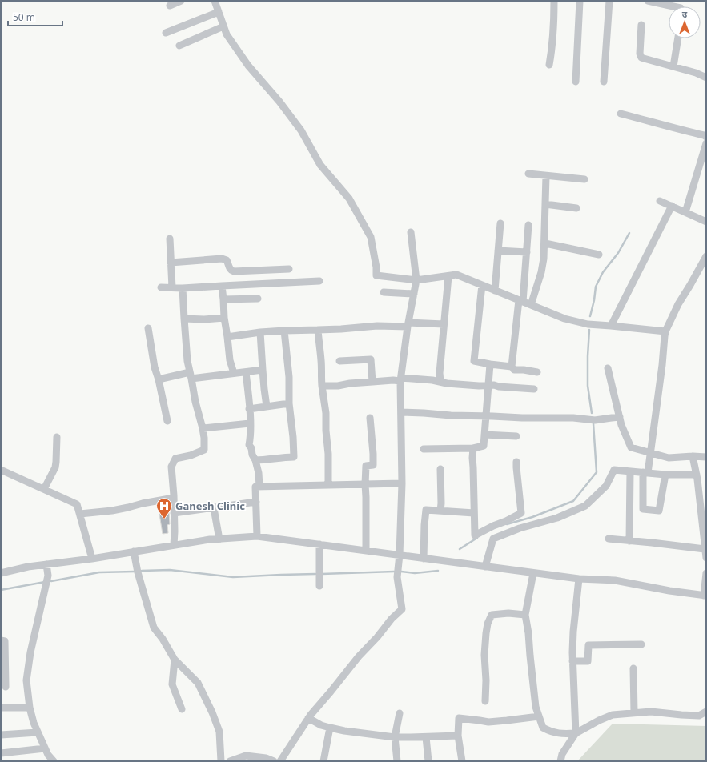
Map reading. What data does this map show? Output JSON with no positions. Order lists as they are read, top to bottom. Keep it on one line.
{"places":{"hospital":["Ganesh Clinic"]},"scale_bar":"50 m","north":"top"}
